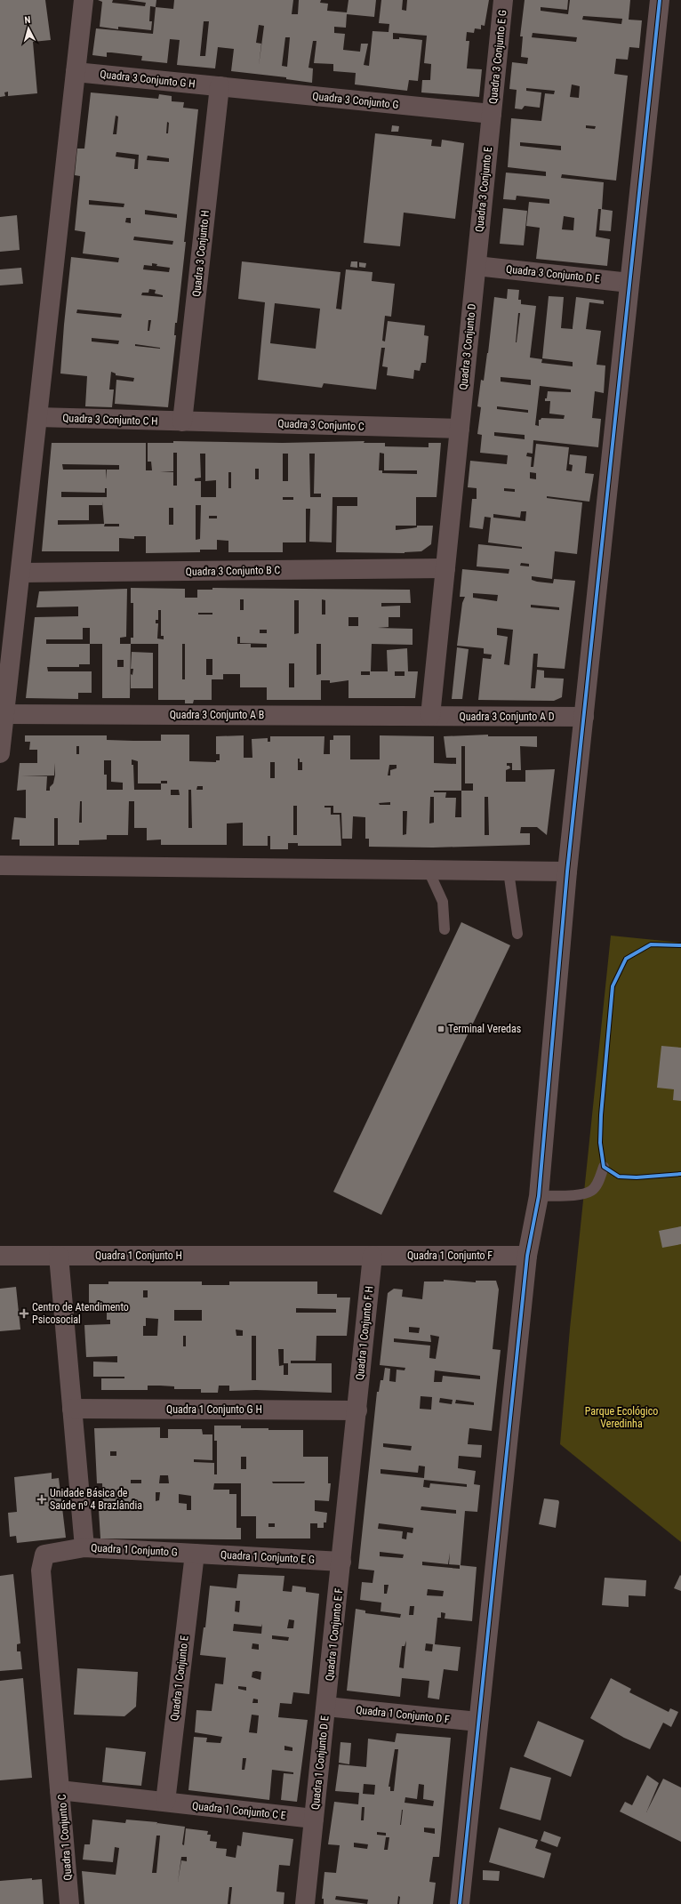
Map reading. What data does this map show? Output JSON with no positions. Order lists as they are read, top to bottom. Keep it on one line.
{"streets":{"street":["Quadra 3 Conjunto E G","Quadra 3 Conjunto G H","Quadra 3 Conjunto G","Quadra 3 Conjunto E","Quadra 3 Conjunto H","Quadra 3 Conjunto D E","Quadra 3 Conjunto D","Quadra 3 Conjunto C H","Quadra 3 Conjunto C","Quadra 3 Conjunto B C","Quadra 3 Conjunto A B","Quadra 3 Conjunto A D","Quadra 1 Conjunto H","Quadra 1 Conjunto F","Quadra 1 Conjunto F H","Quadra 1 Conjunto G H","Quadra 1 Conjunto G","Quadra 1 Conjunto E G","Quadra 1 Conjunto E F","Quadra 1 Conjunto E","Quadra 1 Conjunto D F","Quadra 1 Conjunto D E","Quadra 1 Conjunto C E","Quadra 1 Conjunto C"]},"crossings":[["Quadra 3 Conjunto E G","Quadra 3 Conjunto G"],["Quadra 3 Conjunto E G","Quadra 3 Conjunto E"],["Quadra 3 Conjunto G H","Quadra 3 Conjunto G"],["Quadra 3 Conjunto G H","Quadra 3 Conjunto H"],["Quadra 3 Conjunto G","Quadra 3 Conjunto E"],["Quadra 3 Conjunto G","Quadra 3 Conjunto H"],["Quadra 3 Conjunto E","Quadra 3 Conjunto D E"],["Quadra 3 Conjunto E","Quadra 3 Conjunto D"],["Quadra 3 Conjunto H","Quadra 3 Conjunto C H"],["Quadra 3 Conjunto H","Quadra 3 Conjunto C"],["Quadra 3 Conjunto D E","Quadra 3 Conjunto D"],["Quadra 3 Conjunto D","Quadra 3 Conjunto C"],["Quadra 3 Conjunto D","Quadra 3 Conjunto B C"],["Quadra 3 Conjunto D","Quadra 3 Conjunto A B"],["Quadra 3 Conjunto D","Quadra 3 Conjunto A D"],["Quadra 3 Conjunto C H","Quadra 3 Conjunto C"],["Quadra 3 Conjunto A B","Quadra 3 Conjunto A D"],["Quadra 1 Conjunto H","Quadra 1 Conjunto F"],["Quadra 1 Conjunto H","Quadra 1 Conjunto F H"],["Quadra 1 Conjunto F","Quadra 1 Conjunto F H"],["Quadra 1 Conjunto F H","Quadra 1 Conjunto G H"],["Quadra 1 Conjunto F H","Quadra 1 Conjunto E G"],["Quadra 1 Conjunto F H","Quadra 1 Conjunto E F"],["Quadra 1 Conjunto G H","Quadra 1 Conjunto G"],["Quadra 1 Conjunto G","Quadra 1 Conjunto E G"],["Quadra 1 Conjunto G","Quadra 1 Conjunto E"],["Quadra 1 Conjunto E G","Quadra 1 Conjunto E F"],["Quadra 1 Conjunto E G","Quadra 1 Conjunto E"],["Quadra 1 Conjunto E F","Quadra 1 Conjunto D F"],["Quadra 1 Conjunto E F","Quadra 1 Conjunto D E"],["Quadra 1 Conjunto E","Quadra 1 Conjunto C E"],["Quadra 1 Conjunto E","Quadra 1 Conjunto C"],["Quadra 1 Conjunto D F","Quadra 1 Conjunto D E"],["Quadra 1 Conjunto D E","Quadra 1 Conjunto C E"],["Quadra 1 Conjunto C E","Quadra 1 Conjunto C"]],"parks":["Parque Ecológico Veredinha"],"places":{"transit":["Terminal Veredas"],"health":["Centro de Atendimento Psicosocial","Unidade Básica de Saúde nº 4 Brazlândia"]},"north":"top"}
